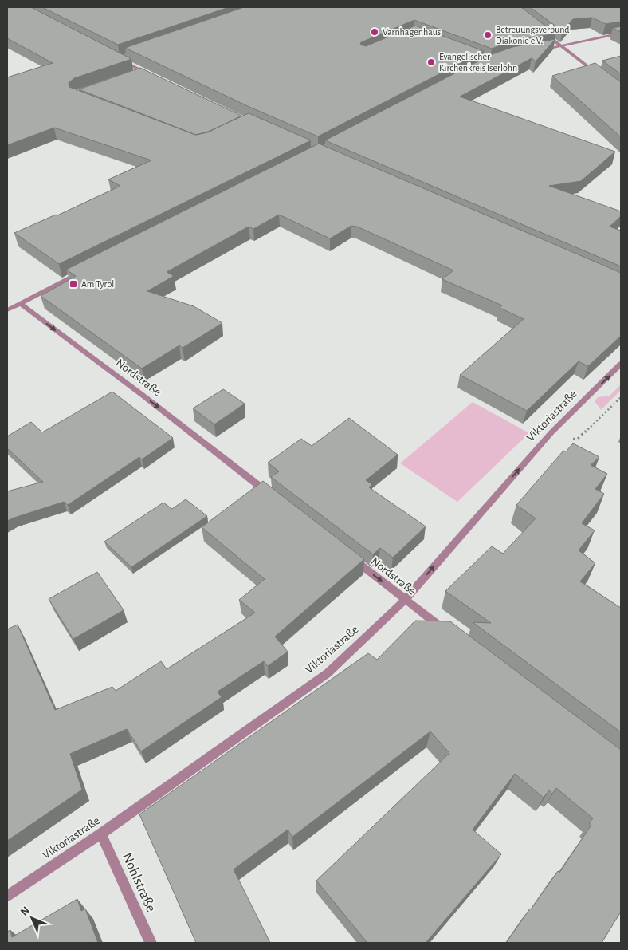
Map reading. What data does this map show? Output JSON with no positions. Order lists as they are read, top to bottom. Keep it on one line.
{"streets":{"street":["Nordstraße","Viktoriastraße","Nohlstraße"]},"crossings":[["Nordstraße","Viktoriastraße"],["Viktoriastraße","Nohlstraße"]],"one_way":["Nordstraße","Viktoriastraße"],"places":{"other":["Varnhagenhaus","Betreuungsverbund Diakonie e.V.","Evangelischer Kirchenkreis Iserlohn"],"transit":["Am Tyrol"]},"north":"top left"}
